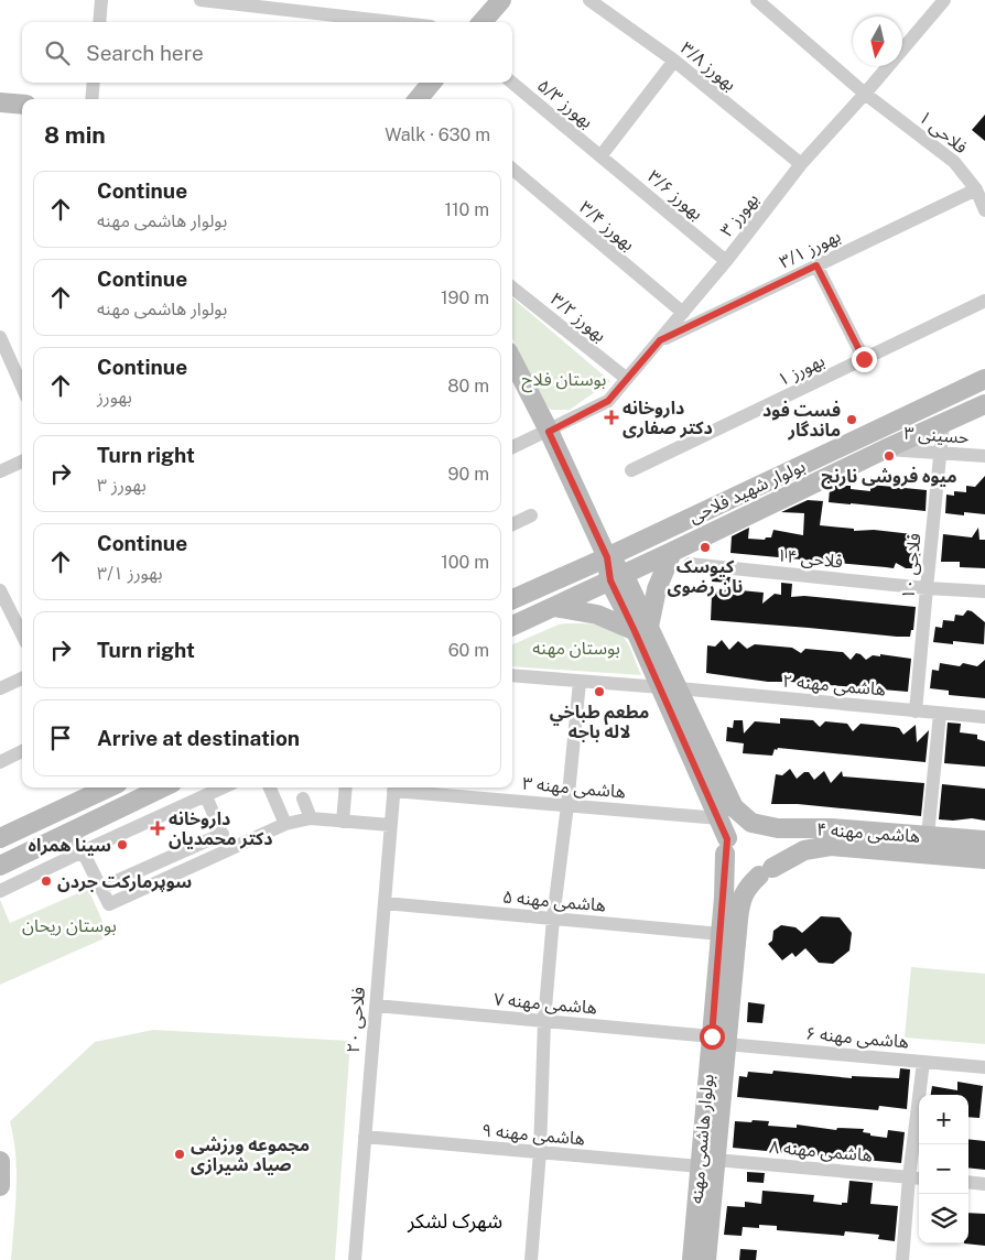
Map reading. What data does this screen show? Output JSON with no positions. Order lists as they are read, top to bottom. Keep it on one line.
{"streets":{"street":["بهورز ۳/۸","بهورز ۵/۳","فلاحی ۱","بهورز ۳/۶","بهورز ۳","بهورز ۳/۴","بهورز ۳/۱","بهورز ۳/۲","بهورز ۱","حسینی ۳","بولوار شهید فلاحی","فلاحی ۱۴","فلاحی ۱۰","هاشمی مهنه ۲","هاشمی مهنه ۳","هاشمی مهنه ۴","هاشمی مهنه ۵","هاشمی مهنه ۷","فلاحی ۲۰","هاشمی مهنه ۶","هاشمی مهنه ۹","بولوار هاشمی مهنه","هاشمی مهنه ۸"]},"crossings":[["بهورز ۳/۸","بهورز ۳"],["بهورز ۵/۳","بهورز ۳/۶"],["فلاحی ۱","بهورز ۳"],["فلاحی ۱","بهورز ۳/۱"],["بهورز ۳/۶","بهورز ۳"],["بهورز ۳","بهورز ۳/۴"],["بهورز ۳","بهورز ۳/۱"],["بهورز ۳","بهورز ۳/۲"],["بهورز ۳","بولوار هاشمی مهنه"],["حسینی ۳","بولوار شهید فلاحی"],["حسینی ۳","فلاحی ۱۰"],["بولوار شهید فلاحی","فلاحی ۱۰"],["بولوار شهید فلاحی","بولوار هاشمی مهنه"],["فلاحی ۱۴","فلاحی ۱۰"],["فلاحی ۱۰","هاشمی مهنه ۲"],["هاشمی مهنه ۲","بولوار هاشمی مهنه"],["هاشمی مهنه ۳","بولوار هاشمی مهنه"],["هاشمی مهنه ۴","بولوار هاشمی مهنه"],["هاشمی مهنه ۵","فلاحی ۲۰"],["هاشمی مهنه ۵","بولوار هاشمی مهنه"],["هاشمی مهنه ۷","فلاحی ۲۰"],["هاشمی مهنه ۷","هاشمی مهنه ۶"],["هاشمی مهنه ۷","بولوار هاشمی مهنه"],["فلاحی ۲۰","هاشمی مهنه ۹"],["هاشمی مهنه ۶","بولوار هاشمی مهنه"],["هاشمی مهنه ۹","بولوار هاشمی مهنه"],["هاشمی مهنه ۹","هاشمی مهنه ۸"],["بولوار هاشمی مهنه","هاشمی مهنه ۸"]],"districts":["شهرک لشکر"],"parks":["بوستان فلاح","بوستان مهنه","بوستان ریحان"],"places":{"health":["داروخانه دکتر صفاری","داروخانه دکتر محمدیان"],"other":["فست فود ماندگار","میوه فروشی نارنج","کیوسک نان رضوی","مطعم طباخي لاله باجه","سینا همراه","سوپرمارکت جردن","مجموعه ورزشی صیاد شیرازی"]},"north":"bottom","page":{"search":"Search here","heading":["8 min","Walk · 630 m"],"list":[["Continue","بولوار هاشمی مهنه","110 m"],["Continue","بولوار هاشمی مهنه","190 m"],["Continue","بهورز","80 m"],["Turn right","بهورز ۳","90 m"],["Continue","بهورز ۳/۱","100 m"],["Turn right","60 m"],"Arrive at destination"],"map_buttons":["+","−"]}}
